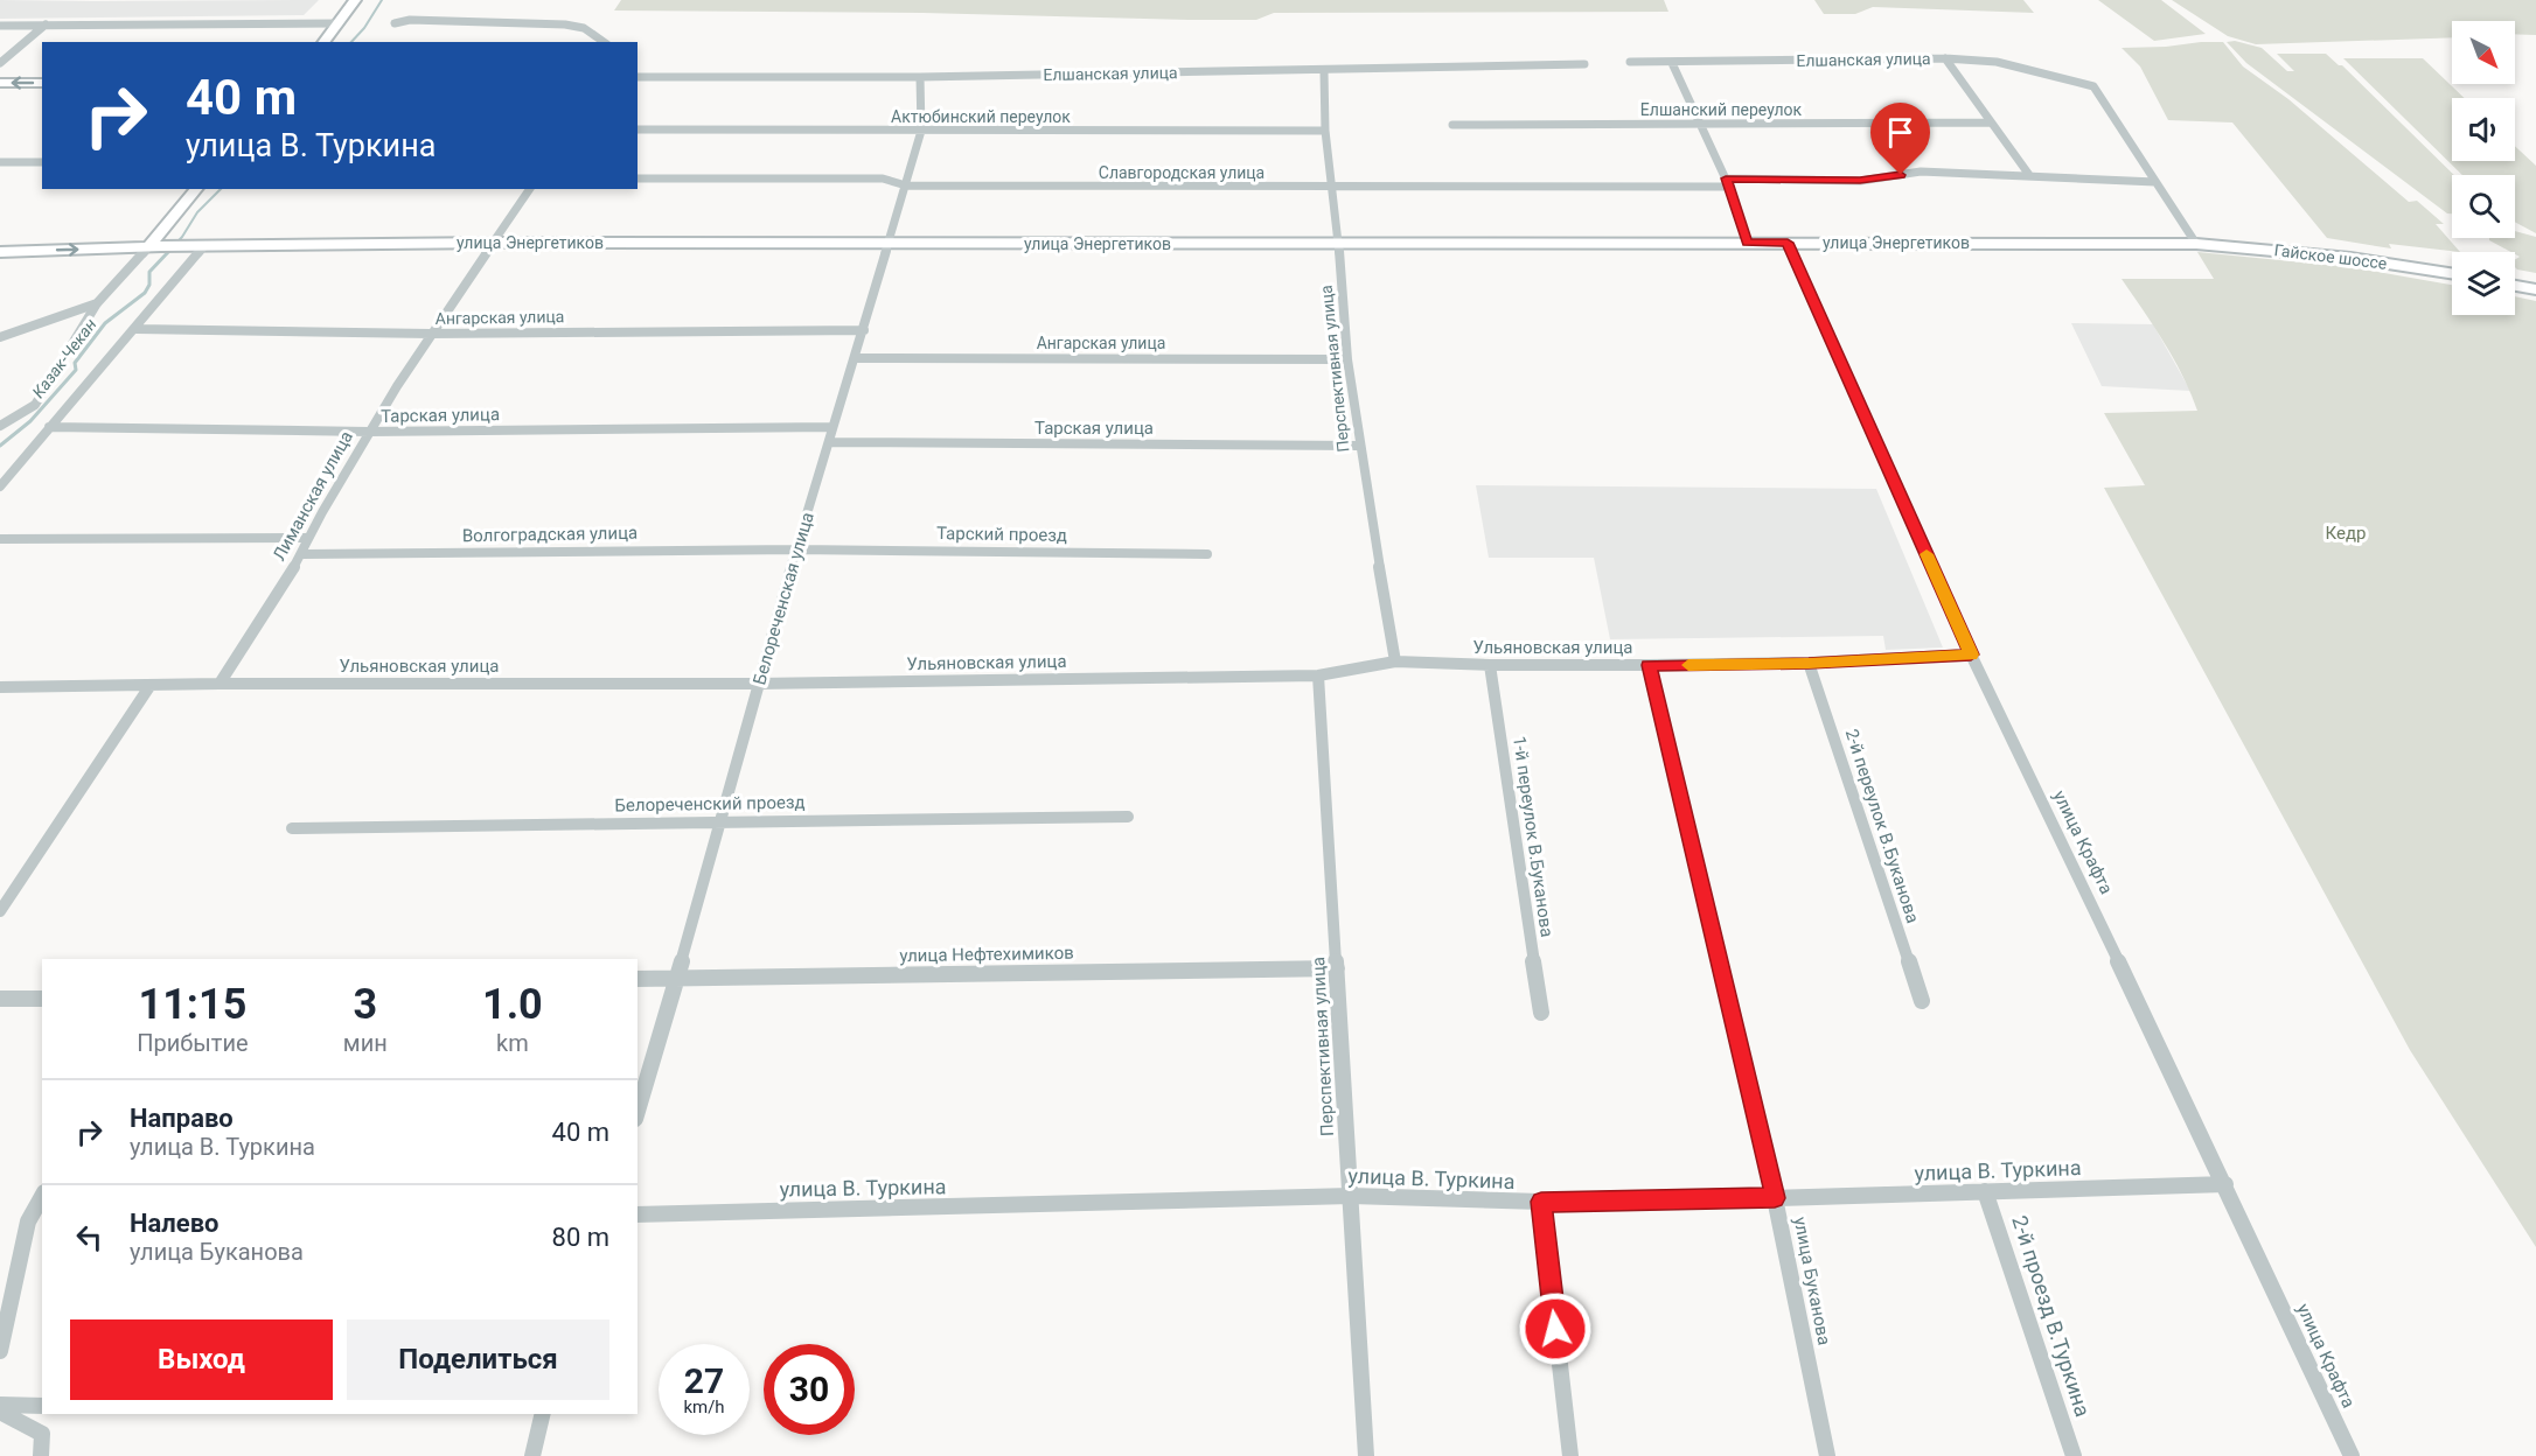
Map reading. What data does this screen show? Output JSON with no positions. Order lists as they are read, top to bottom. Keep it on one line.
{"streets":{"main road":["улица Энергетиков","Гайское шоссе"],"street":["Елшанская улица","Елшанский переулок","Актюбинский переулок","Славгородская улица","Ангарская улица","Перспективная улица","Тарская улица","Лиманская улица","Волгоградская улица","Тарский проезд","Белореченская улица","Ульяновская улица","Белореченский проезд","2-й переулок В.Буканова","1-й переулок В.Буканова","улица Крафта","улица Нефтехимиков","улица В. Туркина","улица Буканова","2-й проезд В.Туркина"]},"crossings":[["Елшанская улица","Славгородская улица"],["Елшанская улица","Перспективная улица"],["Елшанская улица","Белореченская улица"],["Актюбинский переулок","Перспективная улица"],["Актюбинский переулок","Белореченская улица"],["Славгородская улица","Перспективная улица"],["Славгородская улица","Белореченская улица"],["улица Энергетиков","Гайское шоссе"],["улица Энергетиков","Перспективная улица"],["улица Энергетиков","Лиманская улица"],["улица Энергетиков","Белореченская улица"],["улица Энергетиков","улица Крафта"],["Ангарская улица","Перспективная улица"],["Ангарская улица","Лиманская улица"],["Ангарская улица","Белореченская улица"],["Перспективная улица","Тарская улица"],["Перспективная улица","Ульяновская улица"],["Перспективная улица","улица Нефтехимиков"],["Перспективная улица","улица В. Туркина"],["Тарская улица","Лиманская улица"],["Тарская улица","Белореченская улица"],["Лиманская улица","Волгоградская улица"],["Лиманская улица","Ульяновская улица"],["Волгоградская улица","Тарский проезд"],["Волгоградская улица","Белореченская улица"],["Тарский проезд","Белореченская улица"],["Белореченская улица","Ульяновская улица"],["Белореченская улица","Белореченский проезд"],["Белореченская улица","улица Нефтехимиков"],["Ульяновская улица","2-й переулок В.Буканова"],["Ульяновская улица","1-й переулок В.Буканова"],["Ульяновская улица","улица Крафта"],["Ульяновская улица","улица Буканова"],["улица Крафта","улица В. Туркина"],["улица В. Туркина","улица Буканова"],["улица В. Туркина","2-й проезд В.Туркина"]],"water":["Казак-Чекан"],"parks":["Кедр"],"north":"bottom right","page":{"turn":["40 m","улица В. Туркина"],"eta":["11:15","Прибытие","3","мин","1.0","km"],"list":[{"name":"Направо","note":"улица В. Туркина","value":"40 m"},{"name":"Налево","note":"улица Буканова","value":"80 m"}],"buttons":["Выход","Поделиться"],"speed":"27 km/h","limit":"30"}}
